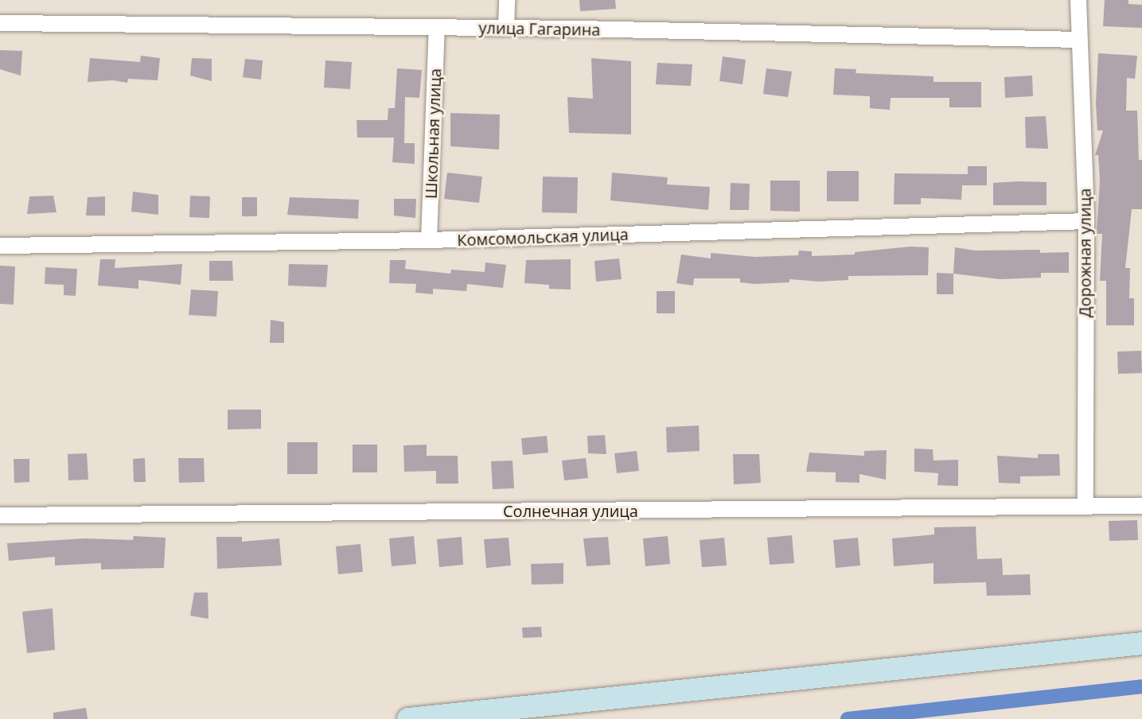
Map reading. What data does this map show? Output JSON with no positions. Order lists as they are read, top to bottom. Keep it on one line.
{"streets":{"street":["улица Гагарина","Школьная улица","Комсомольская улица","Дорожная улица","Солнечная улица"]},"crossings":[["улица Гагарина","Школьная улица"],["улица Гагарина","Дорожная улица"],["Школьная улица","Комсомольская улица"],["Комсомольская улица","Дорожная улица"],["Дорожная улица","Солнечная улица"]]}
